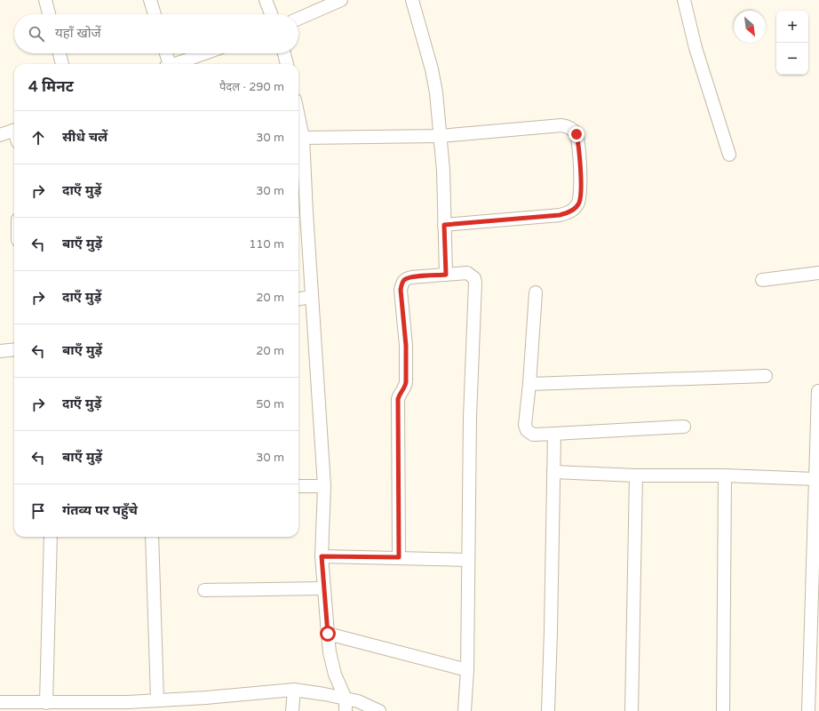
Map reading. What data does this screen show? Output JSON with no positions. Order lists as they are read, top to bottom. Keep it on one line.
{"north":"bottom right","page":{"map_buttons":["+","−"],"search":"यहाँ खोजें","heading":["4 मिनट","पैदल · 290 m"],"list":[["सीधे चलें","30 m"],["दाएँ मुड़ें","30 m"],["बाएँ मुड़ें","110 m"],["दाएँ मुड़ें","20 m"],["बाएँ मुड़ें","20 m"],["दाएँ मुड़ें","50 m"],["बाएँ मुड़ें","30 m"],"गंतव्य पर पहुँचे"]}}
